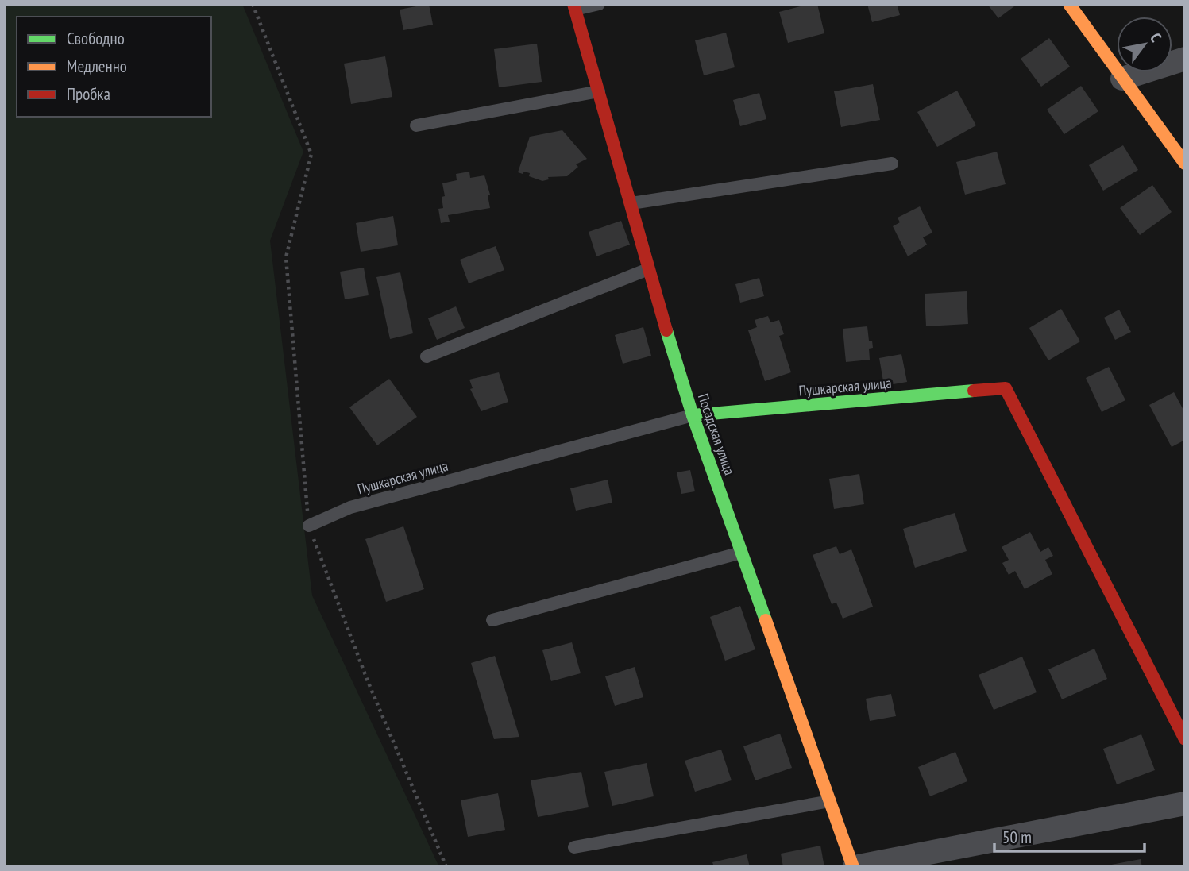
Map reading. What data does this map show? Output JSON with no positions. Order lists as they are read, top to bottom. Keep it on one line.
{"streets":{"street":["Пушкарская улица","Посадская улица"]},"crossings":[["Пушкарская улица","Посадская улица"]],"legend":["Свободно","Медленно","Пробка"],"scale_bar":"50 m","north":"top right"}
